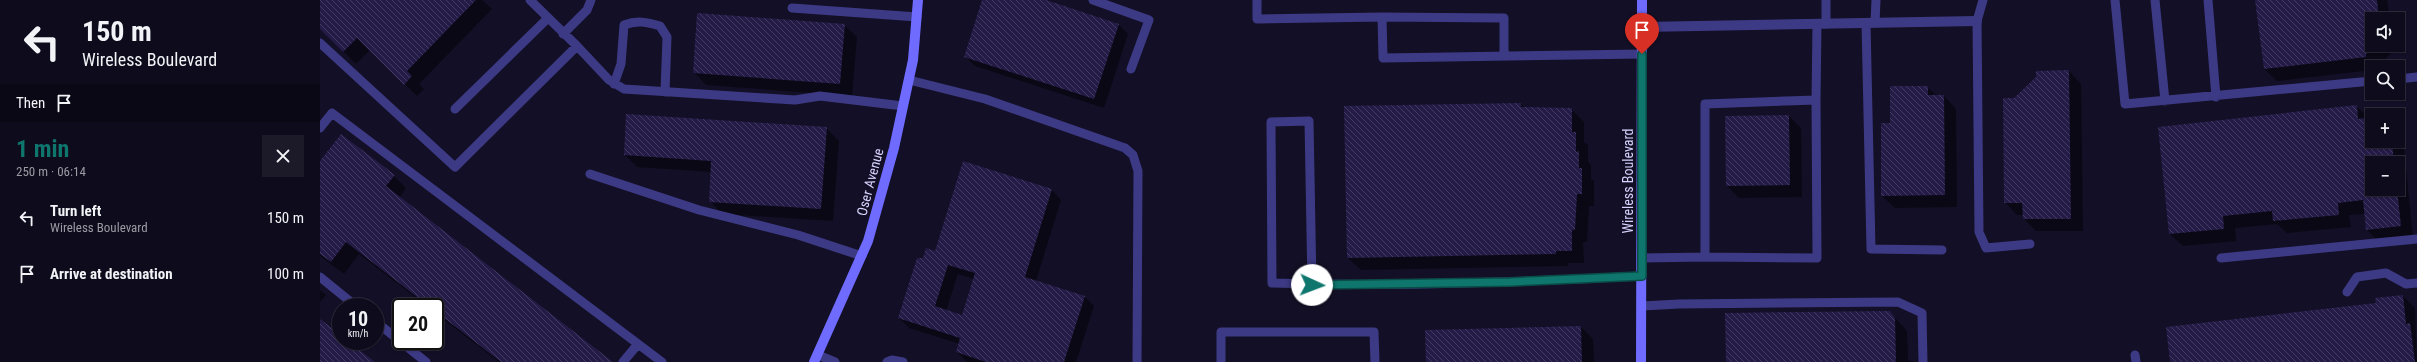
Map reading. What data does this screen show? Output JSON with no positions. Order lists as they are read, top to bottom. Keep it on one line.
{"streets":{"street":["Wireless Boulevard","Oser Avenue"]},"page":{"turn":["150 m","Wireless Boulevard"],"map_buttons":["+","−"],"then":"Then","heading":["1 min","250 m · 06:14"],"list":[{"name":"Turn left","note":"Wireless Boulevard","value":"150 m"},{"name":"Arrive at destination","value":"100 m"}],"speed":"10 km/h","limit":"20"}}
